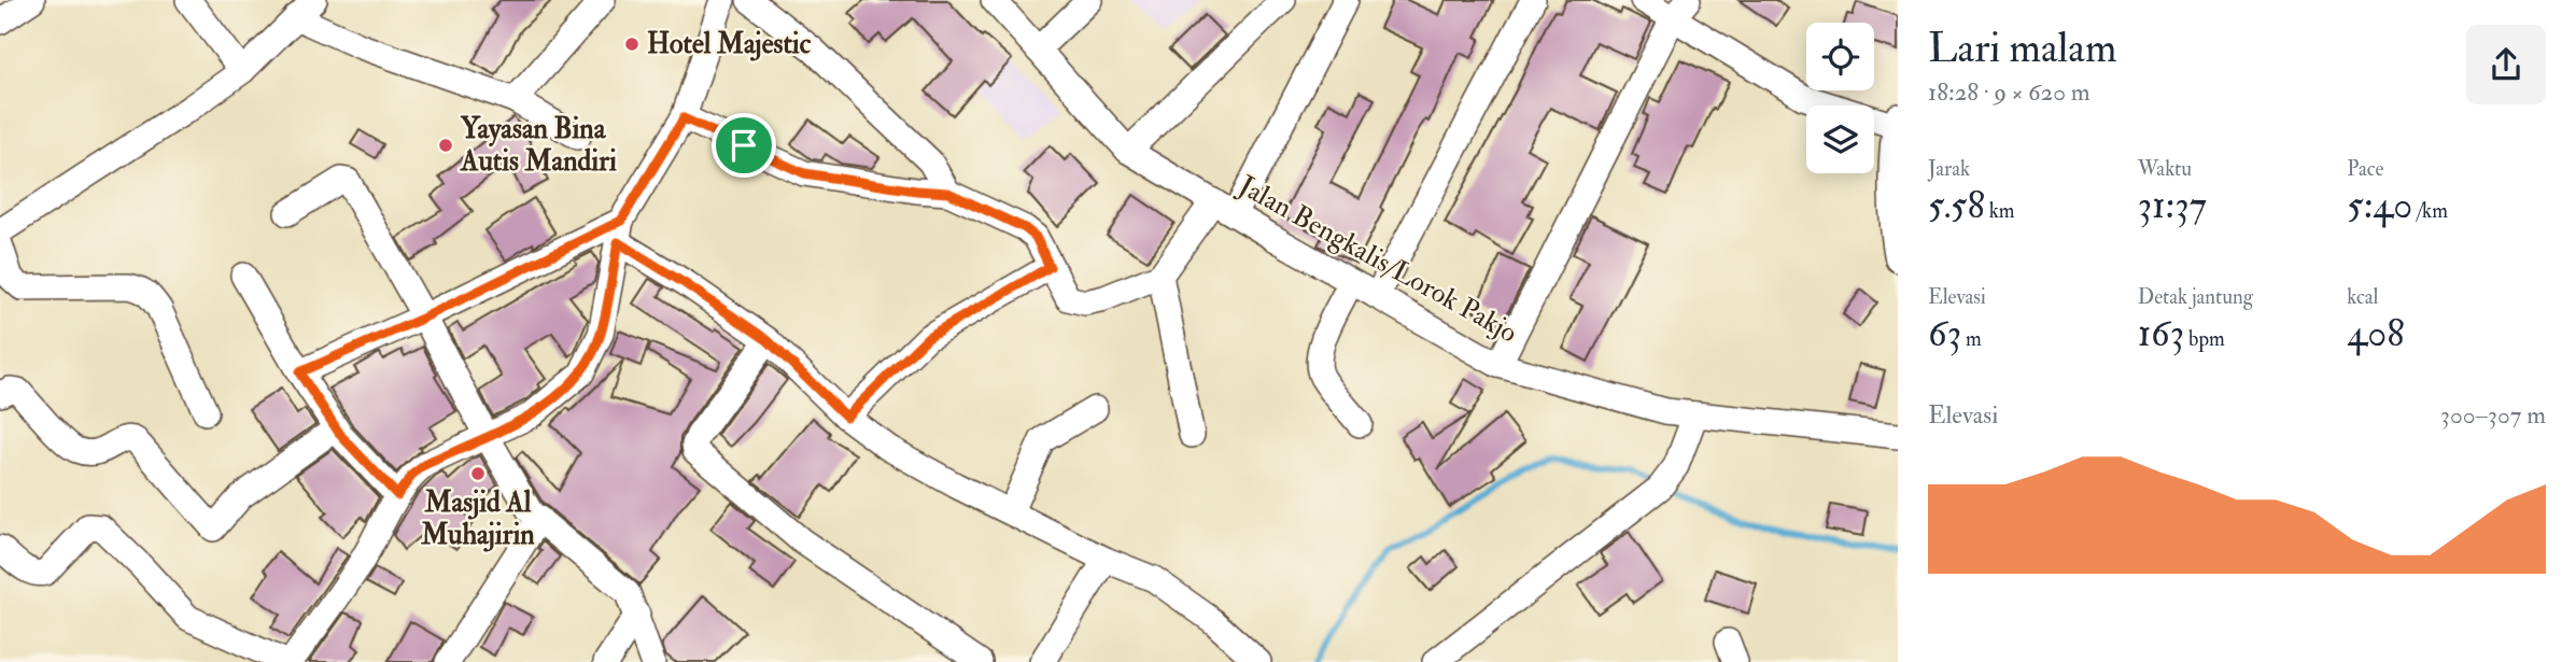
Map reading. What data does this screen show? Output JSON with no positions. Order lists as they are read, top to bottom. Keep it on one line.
{"streets":{"street":["Jalan Bengkalis/Lorok Pakjo"]},"places":["Hotel Majestic","Yayasan Bina Autis Mandiri","Masjid Al Muhajirin"],"page":{"heading":["Lari malam","18:28 · 9 × 620 m"],"stats":[["Jarak","5.58 km"],["Waktu","31:37"],["Pace","5:40 /km"],["Elevasi","63 m"],["Detak jantung","163 bpm"],["kcal","408"]],"chart":["Elevasi","300–307 m"]}}
